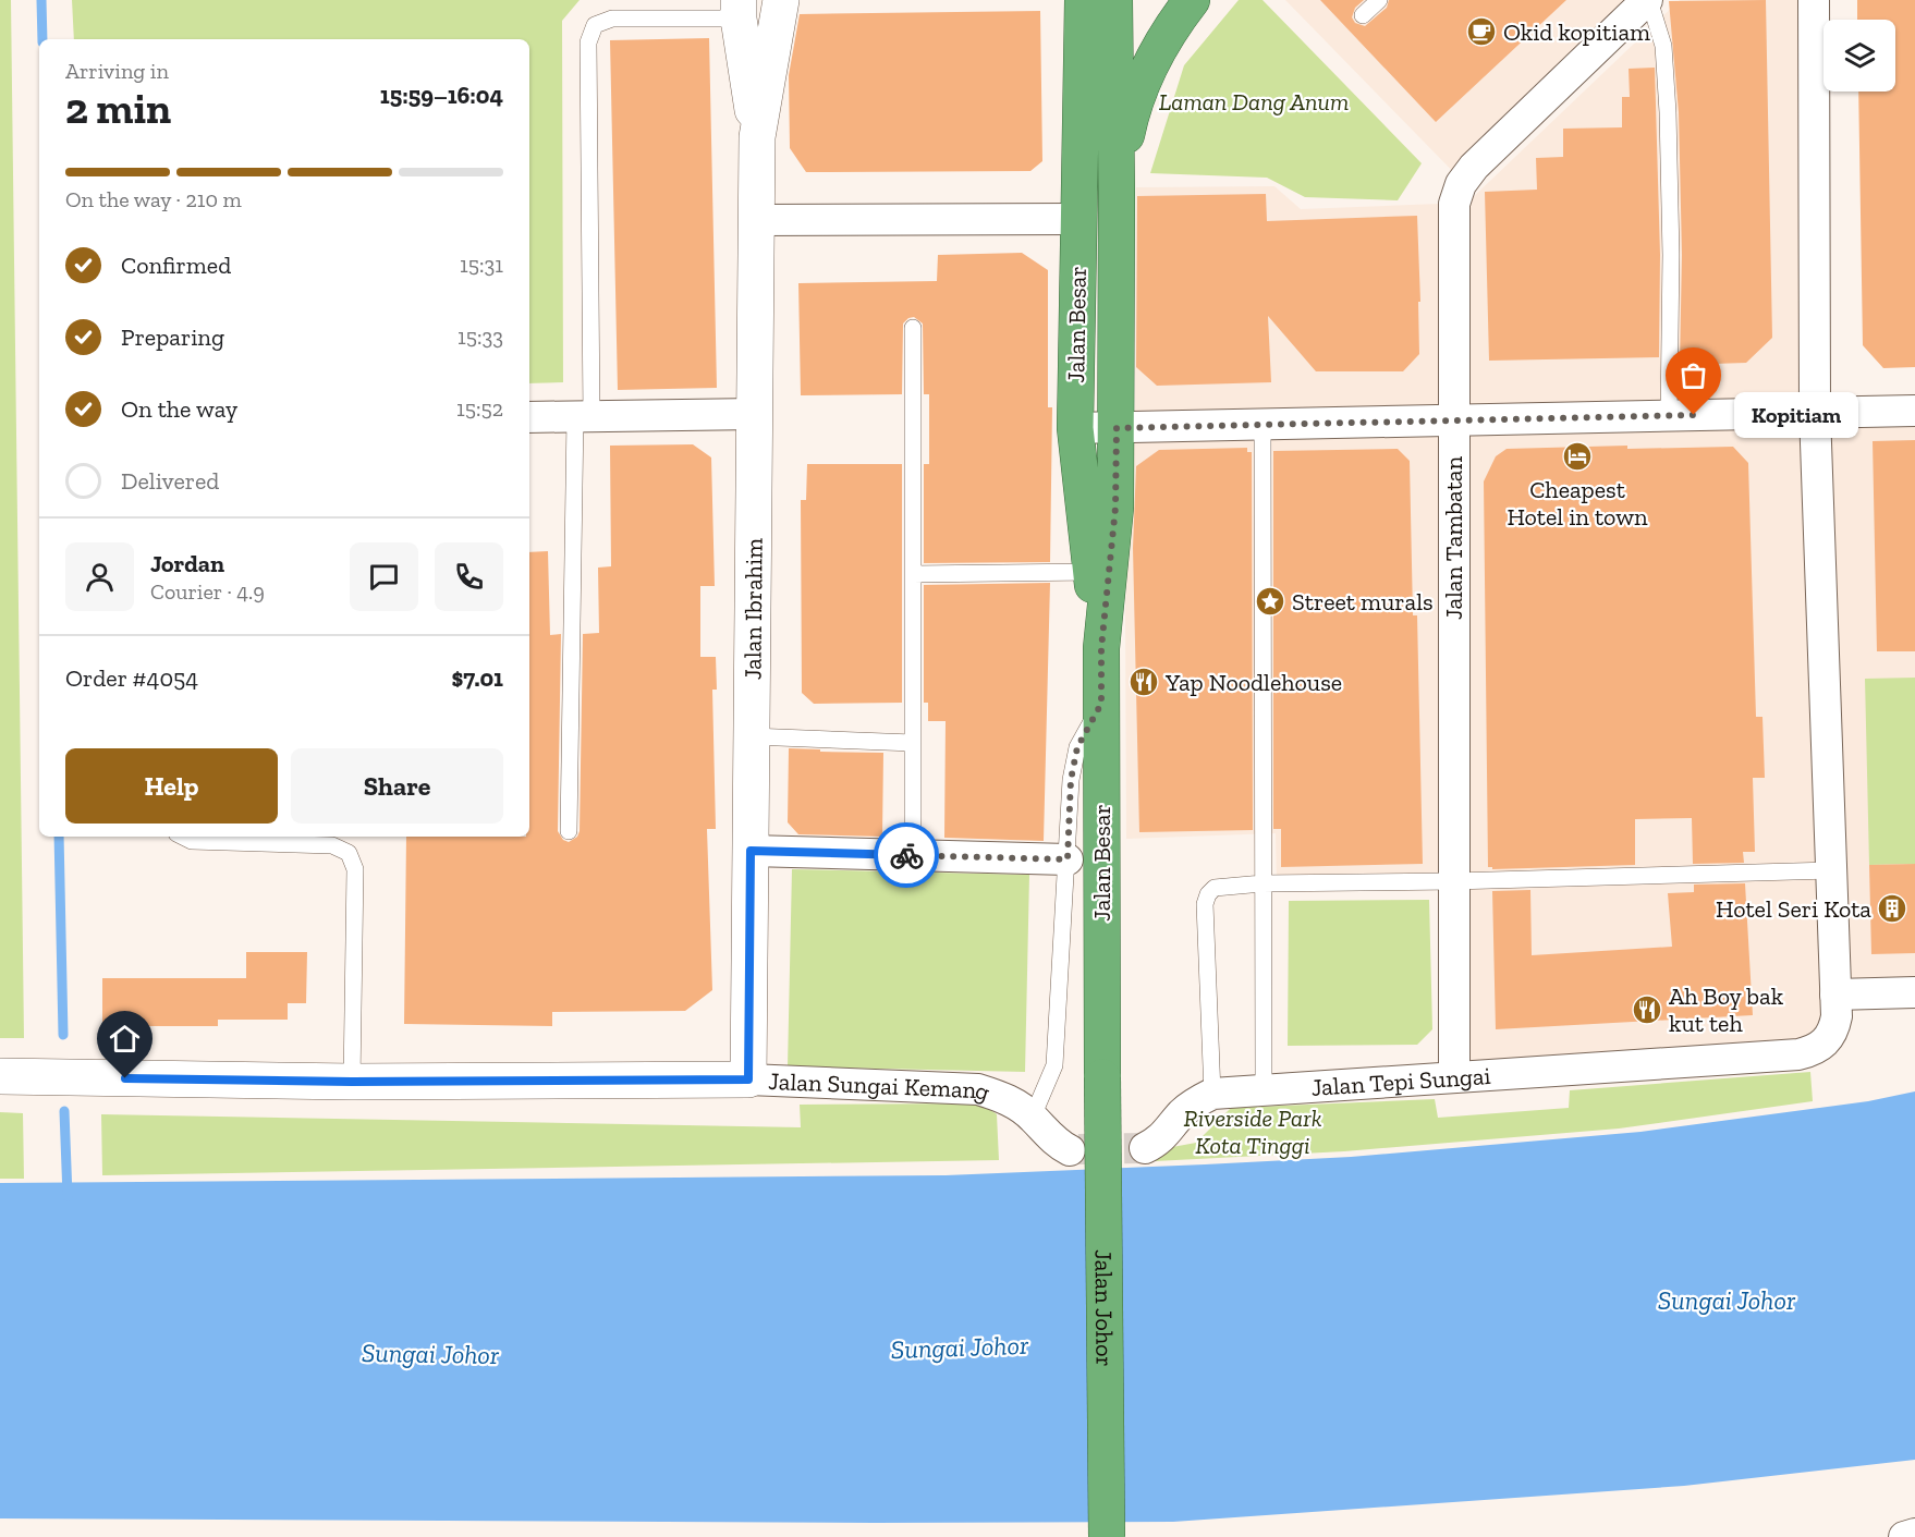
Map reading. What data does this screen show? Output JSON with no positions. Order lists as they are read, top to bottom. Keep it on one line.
{"streets":{"highway":["Jalan Besar","Jalan Johor"],"street":["Jalan Tambatan","Jalan Ibrahim","Jalan Tepi Sungai","Jalan Sungai Kemang"]},"crossings":[["Jalan Besar","Jalan Johor"],["Jalan Tambatan","Jalan Tepi Sungai"],["Jalan Ibrahim","Jalan Sungai Kemang"]],"water":["Sungai Johor"],"parks":["Laman Dang Anum","Riverside Park Kota Tinggi"],"places":{"cafe":["Okid kopitiam"],"other":["Kopitiam"],"hotel":["Cheapest Hotel in town"],"place":["Street murals"],"restaurant":["Yap Noodlehouse","Ah Boy bak kut teh"],"building":["Hotel Seri Kota"]},"page":{"heading":["2 min","Arriving in","15:59–16:04"],"panel":["Jordan","Courier · 4.9","Order #4054","$7.01"],"bar":"On the way · 210 m","list":[["Confirmed","15:31"],["Preparing","15:33"],["On the way","15:52"],"Delivered"],"bubble":"Kopitiam","buttons":["Help","Share"]}}
